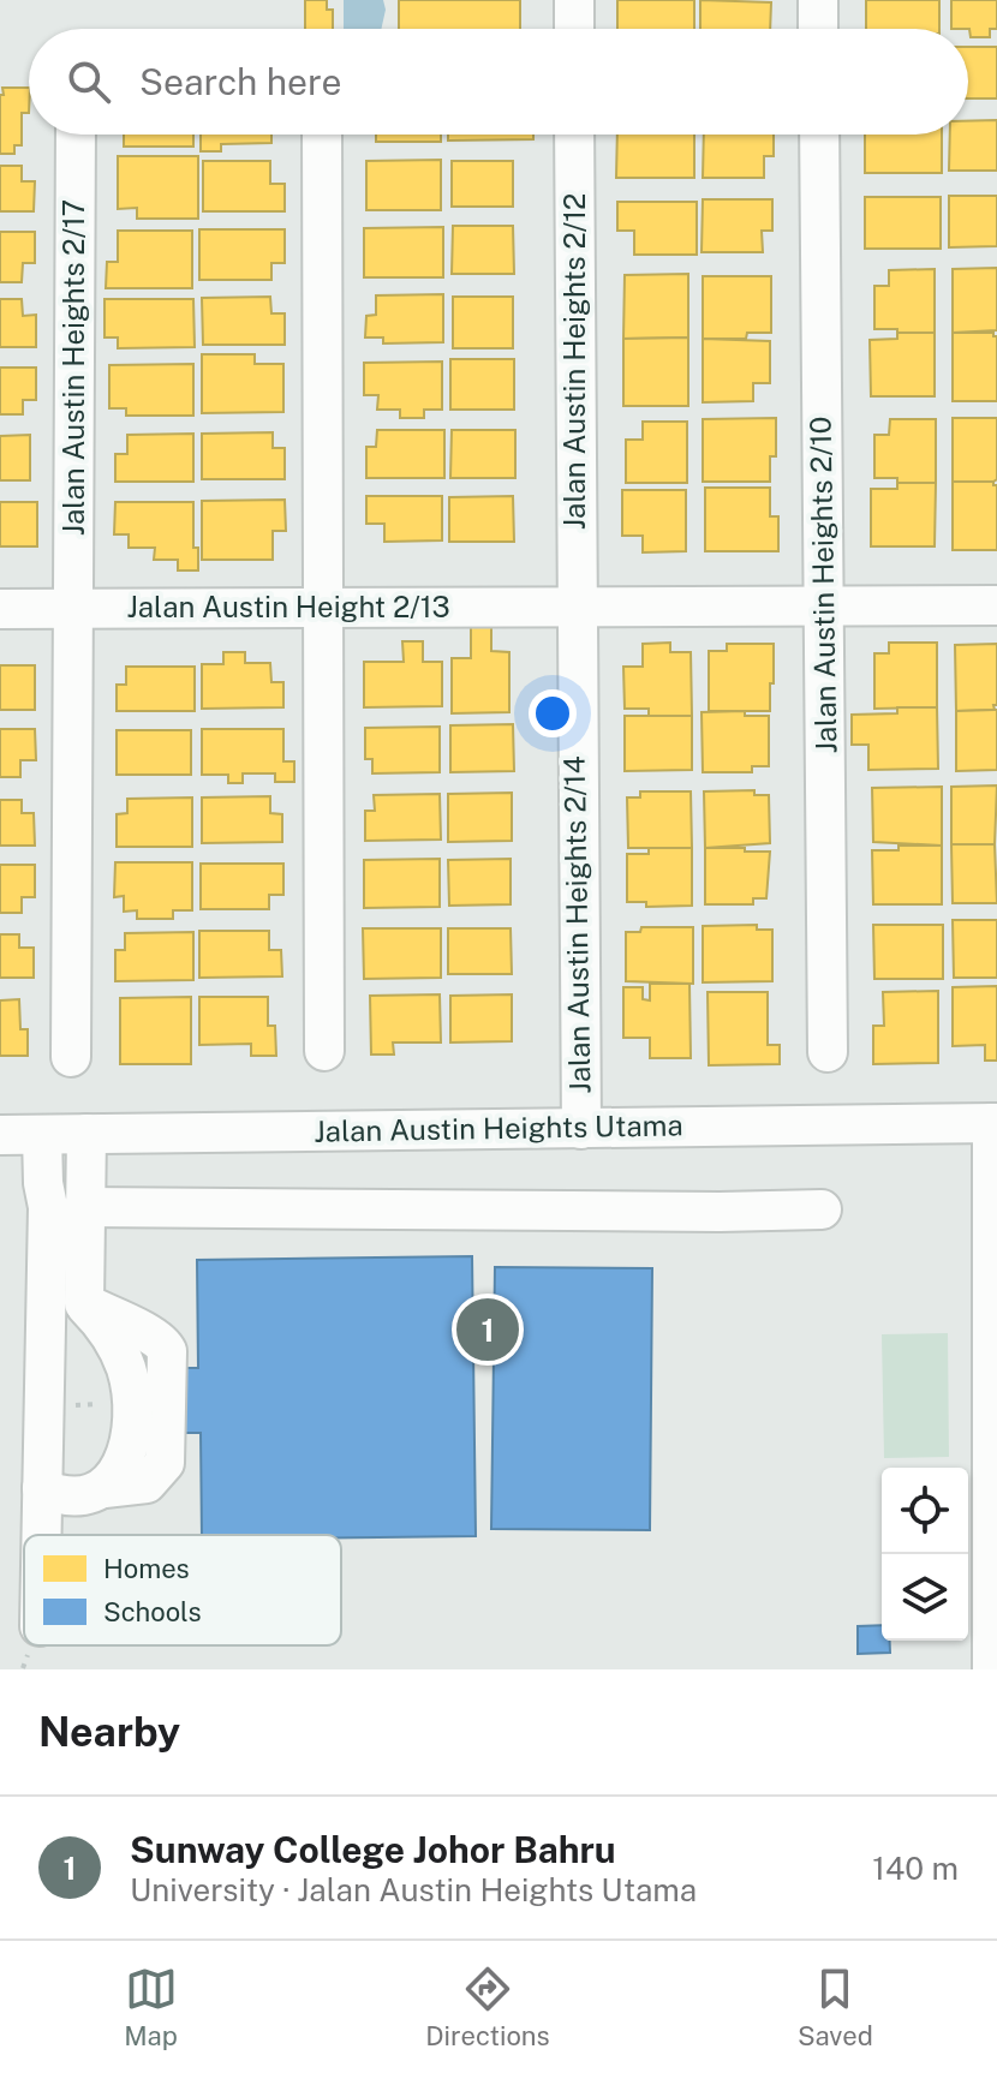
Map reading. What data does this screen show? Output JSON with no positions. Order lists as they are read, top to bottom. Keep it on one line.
{"streets":{"street":["Jalan Austin Heights 2/12","Jalan Austin Heights 2/17","Jalan Austin Heights 2/10","Jalan Austin Height 2/13","Jalan Austin Heights 2/14","Jalan Austin Heights Utama"]},"crossings":[["Jalan Austin Heights 2/12","Jalan Austin Height 2/13"],["Jalan Austin Heights 2/12","Jalan Austin Heights 2/14"],["Jalan Austin Heights 2/17","Jalan Austin Height 2/13"],["Jalan Austin Heights 2/10","Jalan Austin Height 2/13"],["Jalan Austin Height 2/13","Jalan Austin Heights 2/14"],["Jalan Austin Heights 2/14","Jalan Austin Heights Utama"]],"legend":["Homes","Schools"],"page":{"search":"Search here","pins":"1","heading":"Nearby","list":[{"mark":"1","name":"Sunway College Johor Bahru","note":"University · Jalan Austin Heights Utama","value":"140 m"}],"nav":["Map","Directions","Saved"]}}
